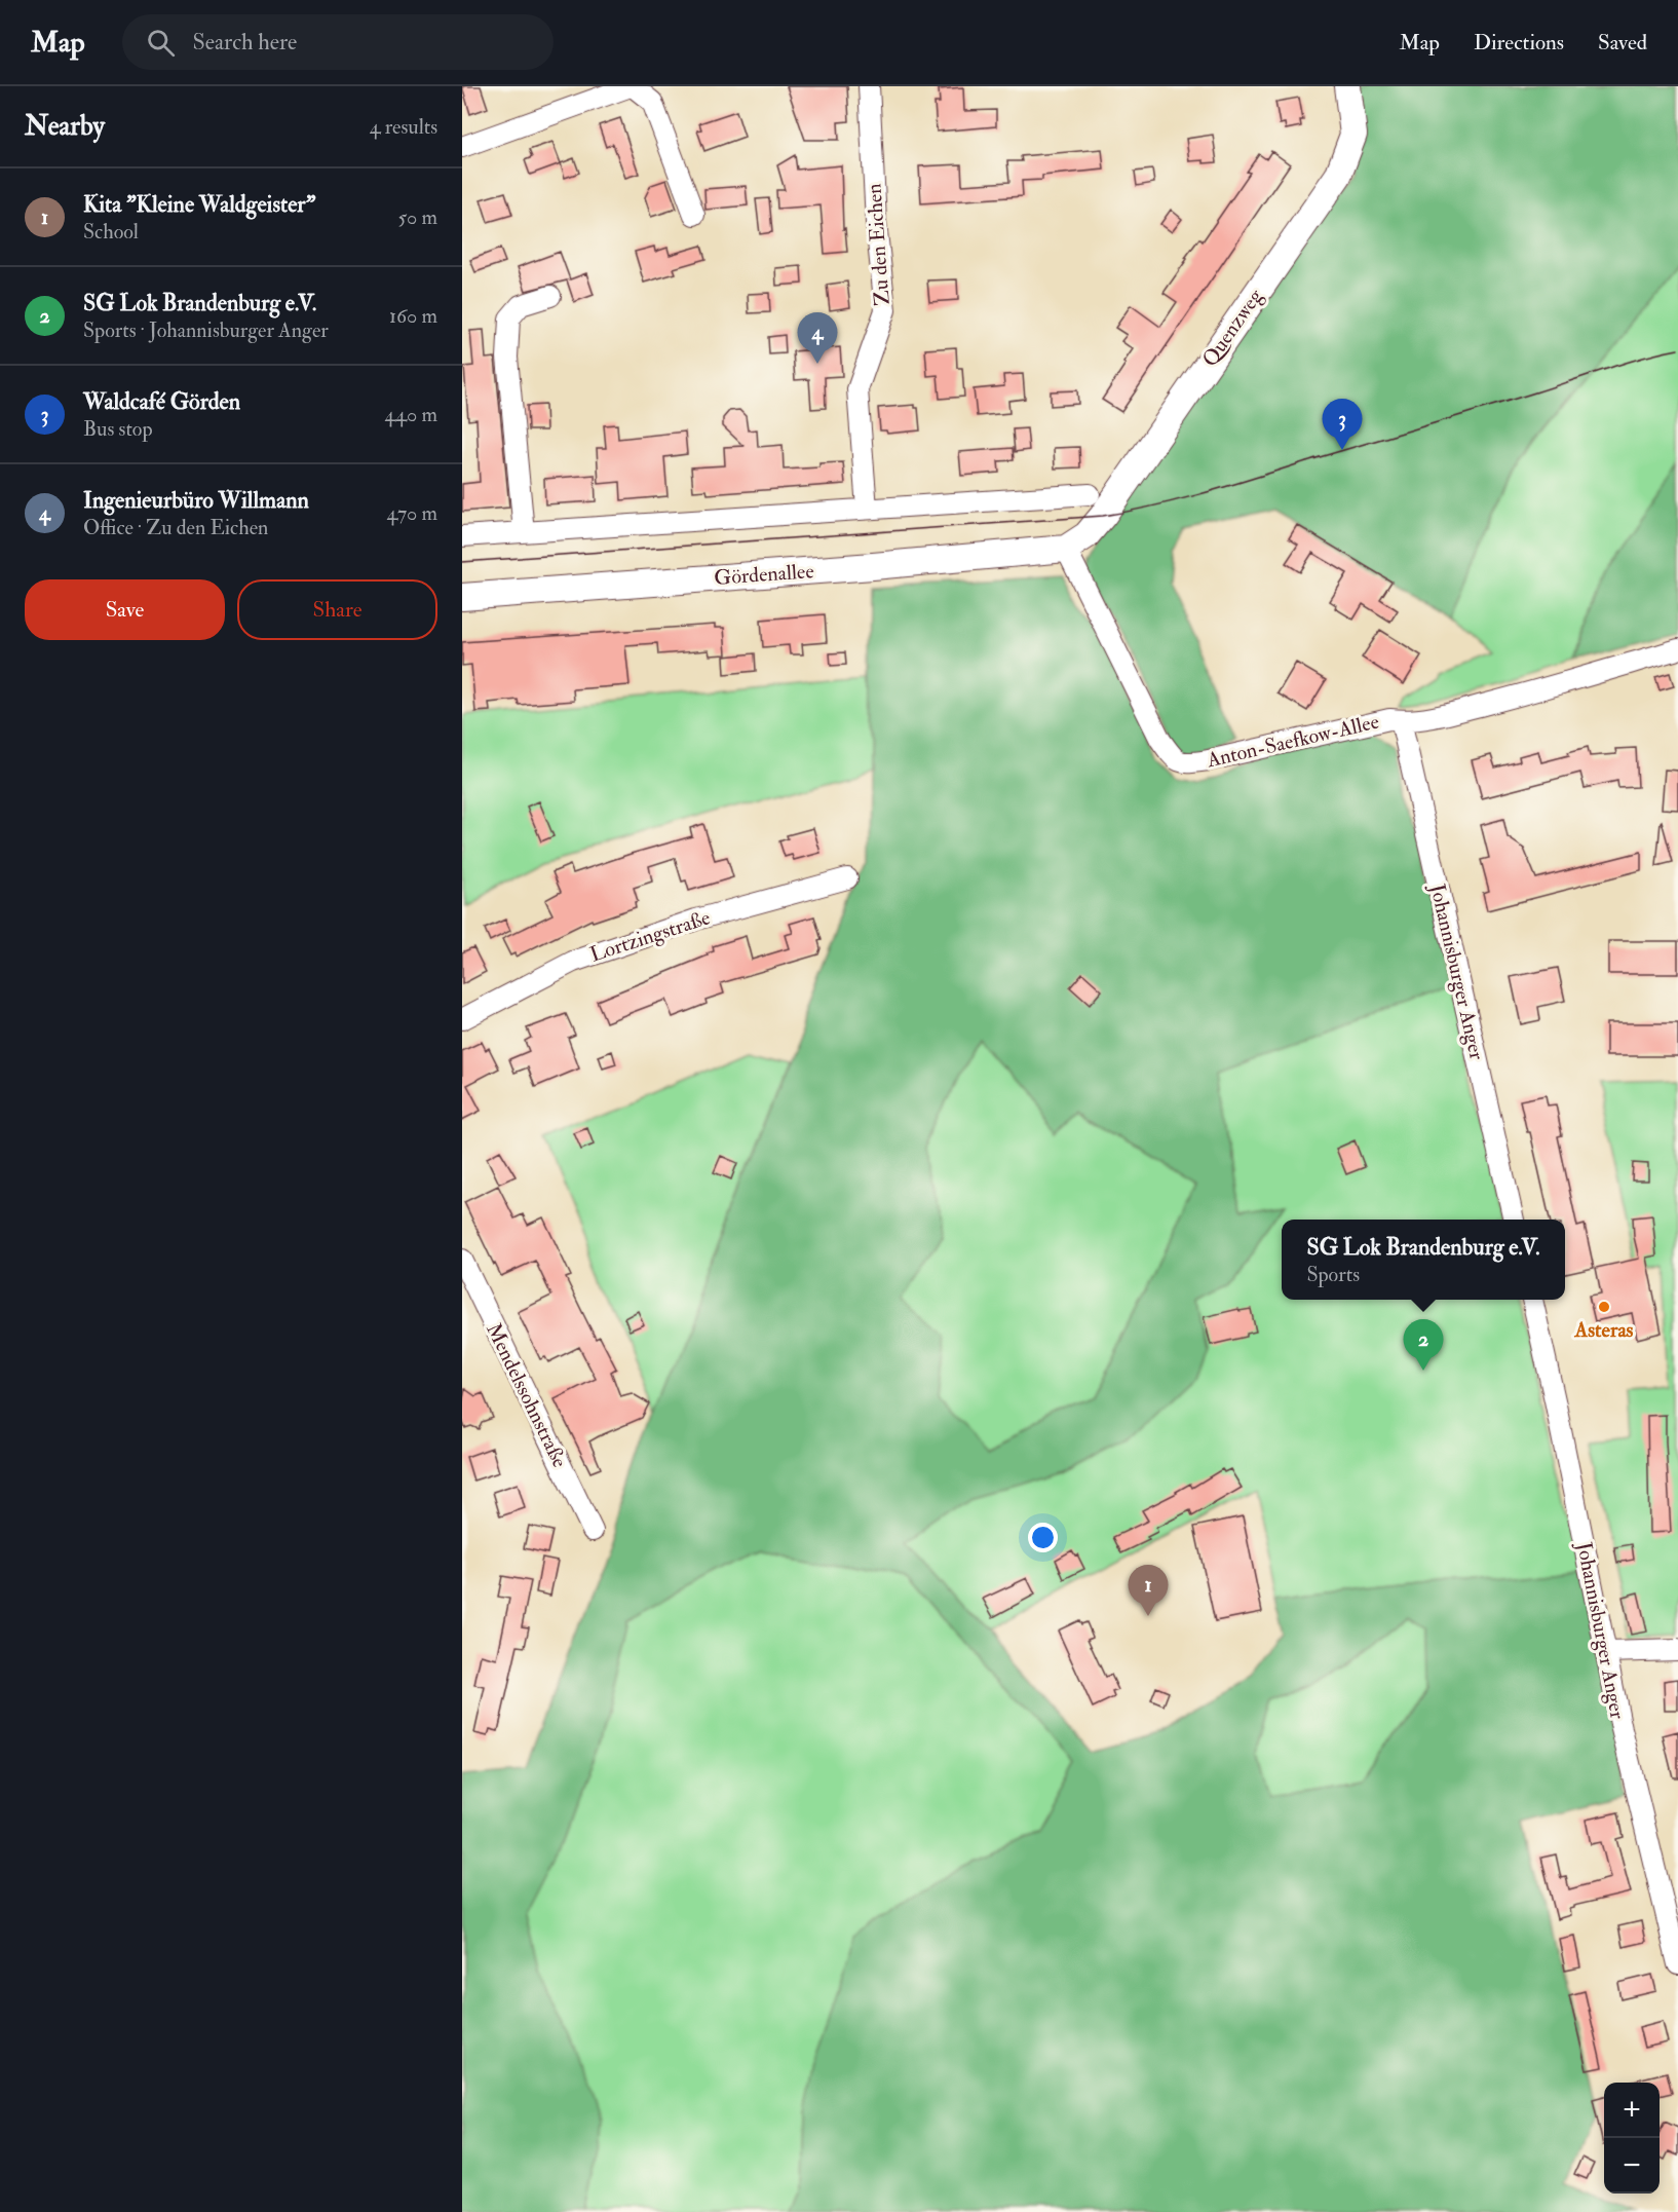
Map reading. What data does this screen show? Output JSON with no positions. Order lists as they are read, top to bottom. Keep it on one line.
{"streets":{"street":["Zu den Eichen","Quenzweg","Gördenallee","Anton-Saefkow-Allee","Lortzingstraße","Johannisburger Anger","Mendelssohnstraße"]},"crossings":[["Quenzweg","Gördenallee"],["Quenzweg","Anton-Saefkow-Allee"],["Gördenallee","Anton-Saefkow-Allee"],["Anton-Saefkow-Allee","Johannisburger Anger"]],"places":["Asteras"],"page":{"header":"Map","search":"Search here","nav":["Map","Directions","Saved"],"heading":["Nearby","4 results"],"list":[{"mark":"1","name":"Kita \"Kleine Waldgeister\"","note":"School","value":"50 m"},{"mark":"2","name":"SG Lok Brandenburg e.V.","note":"Sports · Johannisburger Anger","value":"160 m"},{"mark":"3","name":"Waldcafé Görden","note":"Bus stop","value":"440 m"},{"mark":"4","name":"Ingenieurbüro Willmann","note":"Office · Zu den Eichen","value":"470 m"}],"pins":["4","3","2","1"],"buttons":["Save","Share"],"popup":["SG Lok Brandenburg e.V.","Sports"],"map_buttons":["+","−"]}}
